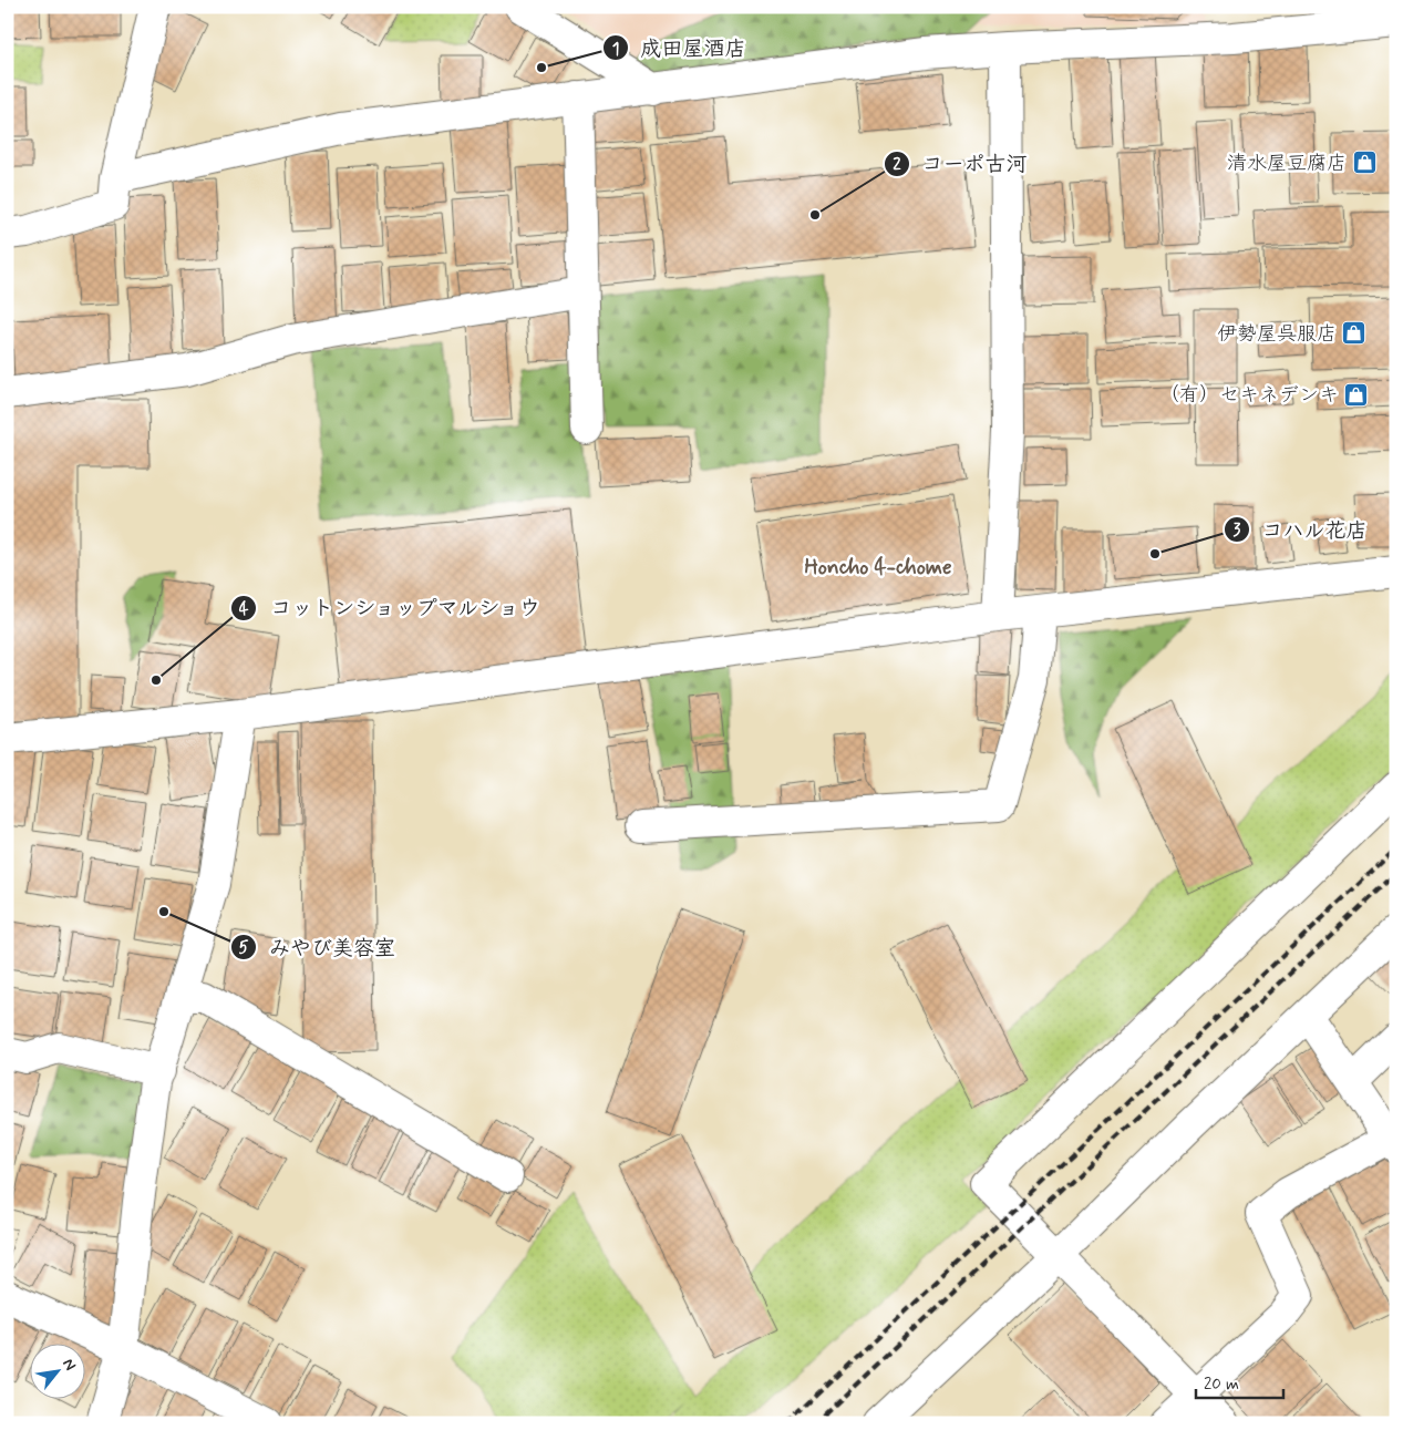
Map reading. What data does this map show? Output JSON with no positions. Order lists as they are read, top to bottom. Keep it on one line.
{"districts":["Honcho 4-chome"],"places":{"other":["成田屋酒店","コーポ古河","コハル花店","コットンショップマルショウ","みやび美容室"],"shop":["清水屋豆腐店","伊勢屋呉服店","（有）セキネデンキ"]},"scale_bar":"20 m","north":"top right"}
